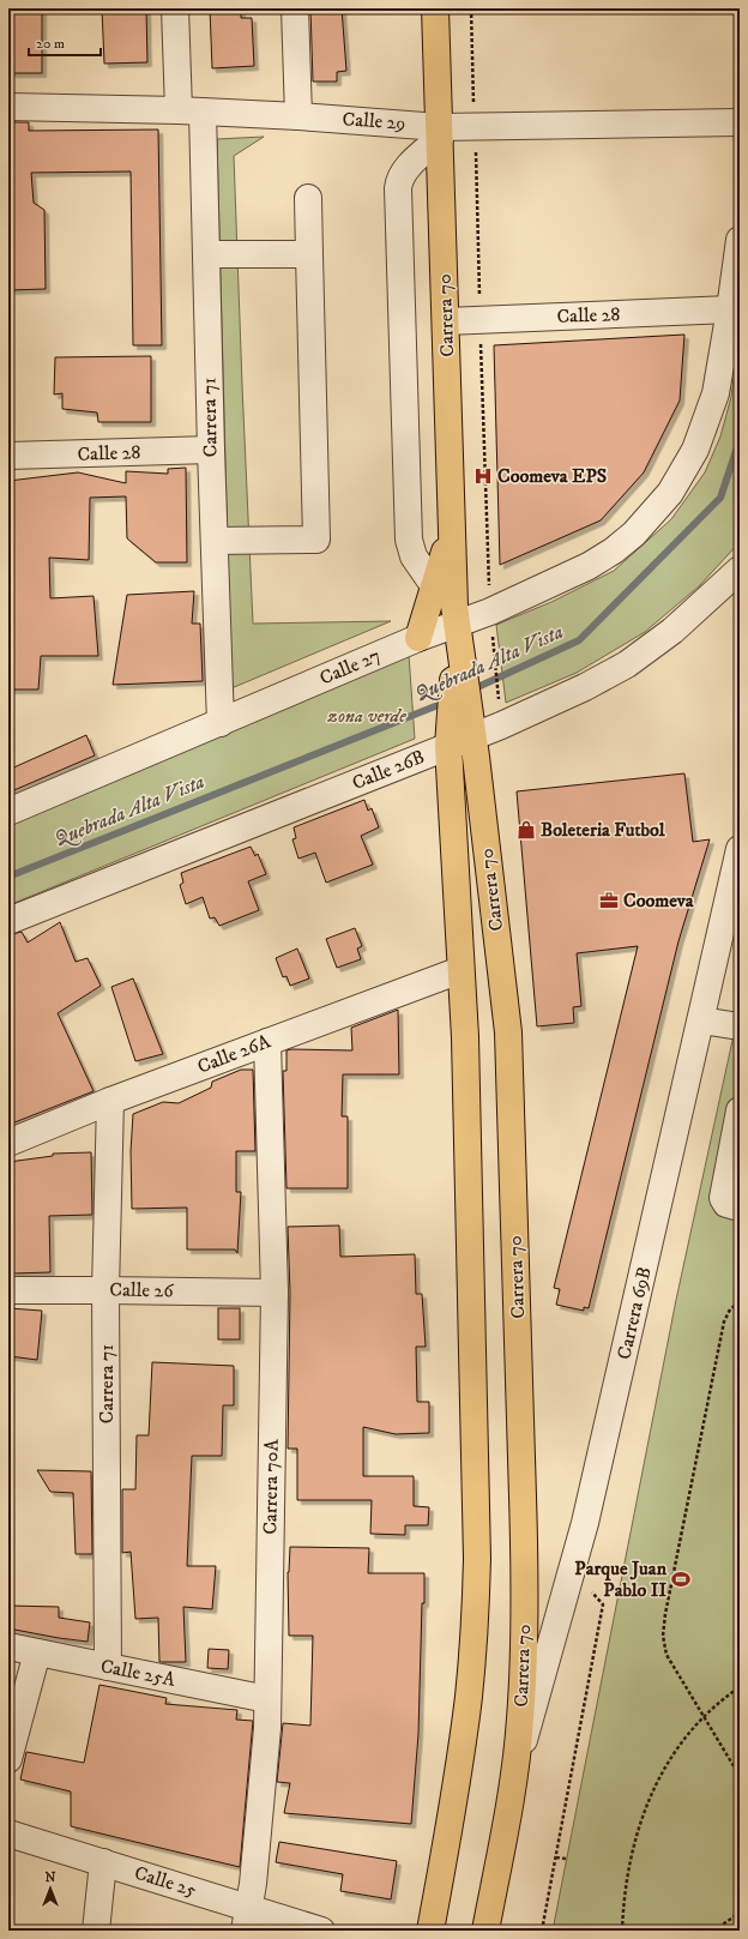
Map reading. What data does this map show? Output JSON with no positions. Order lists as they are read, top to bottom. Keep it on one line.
{"streets":{"main road":["Carrera 70"],"street":["Calle 29","Calle 28","Carrera 71","Calle 27","Calle 26B","Calle 26A","Calle 26","Carrera 69B","Carrera 70A","Calle 25A","Calle 25"]},"crossings":[["Calle 29","Carrera 70"],["Calle 29","Carrera 71"],["Carrera 70","Calle 28"],["Carrera 70","Calle 27"],["Carrera 70","Calle 26B"],["Carrera 70","Calle 26A"],["Carrera 70","Carrera 69B"],["Calle 28","Carrera 71"],["Calle 28","Calle 27"],["Carrera 71","Calle 27"],["Carrera 71","Calle 26A"],["Carrera 71","Calle 26"],["Carrera 71","Calle 25A"],["Calle 26A","Carrera 70A"],["Calle 26","Carrera 70A"],["Carrera 70A","Calle 25A"],["Carrera 70A","Calle 25"]],"water":["Quebrada Alta Vista"],"parks":["zona verde"],"places":{"hospital":["Coomeva EPS"],"shop":["Boleteria Futbol"],"office":["Coomeva"],"sports":["Parque Juan Pablo II"]},"scale_bar":"20 m","north":"top"}
